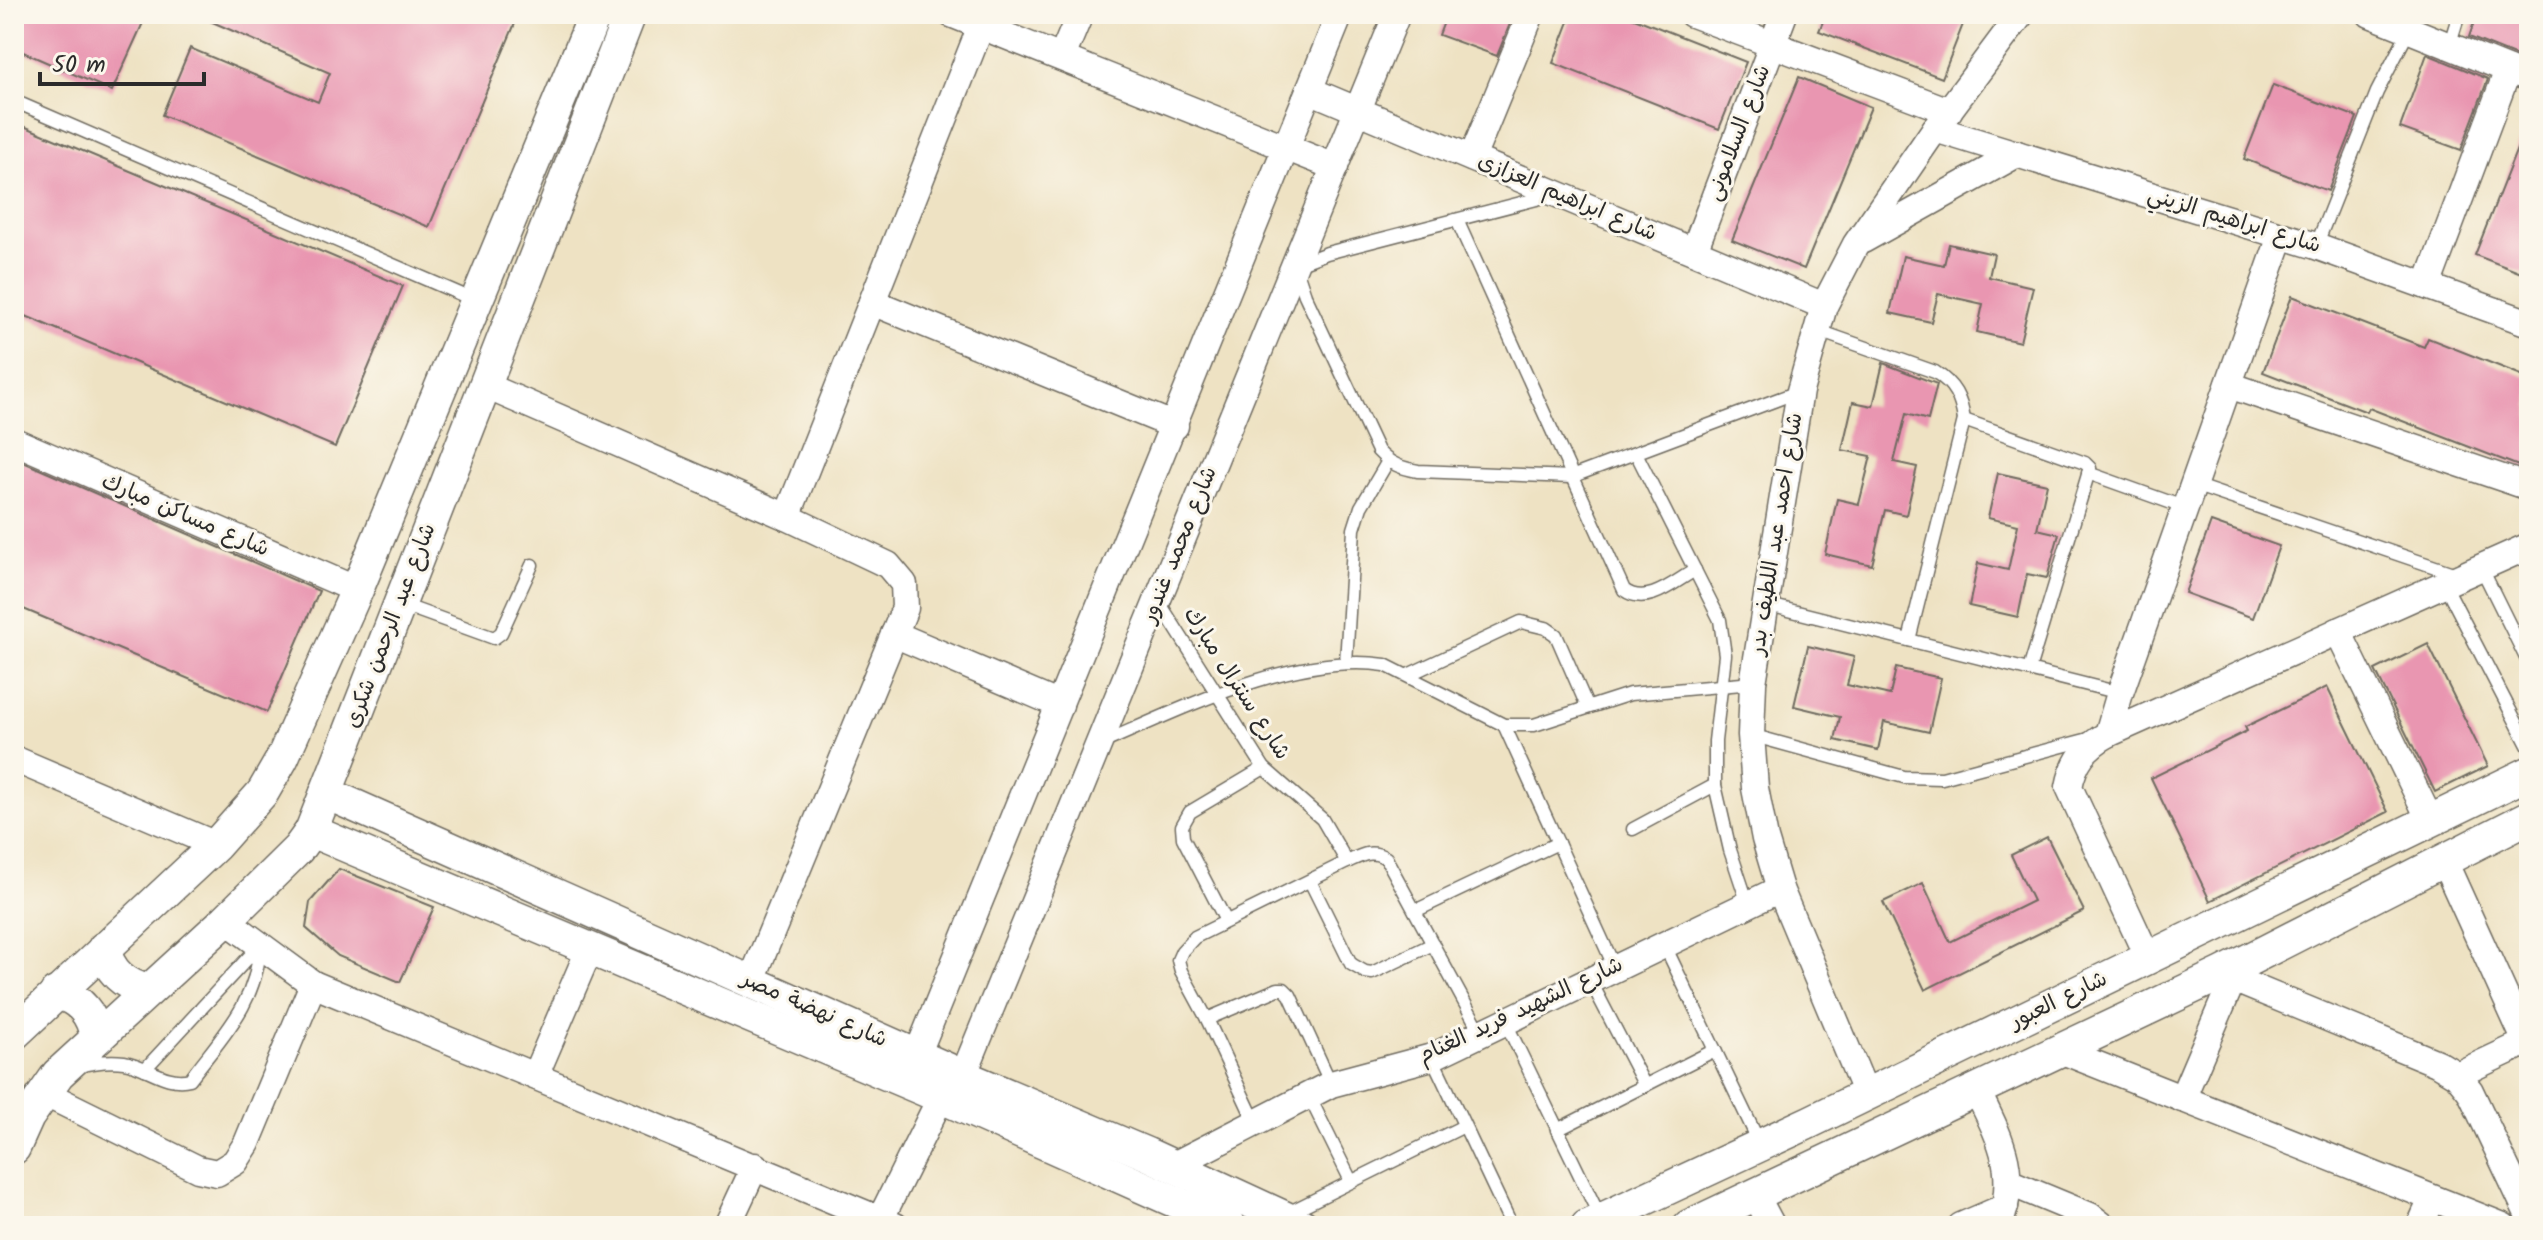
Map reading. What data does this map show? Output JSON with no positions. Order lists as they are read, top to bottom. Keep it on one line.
{"streets":{"street":["شارع السلامونى","شارع ابراهيم العزازى","شارع ابراهيم الزيني","شارع مساكن مبارك","شارع احمد عبد اللطيف بدر","شارع محمد غندور","شارع عبد الرحمن شكرى","شارع العبور","شارع نهضة مصر","شارع الشهيد فريد الغنام"],"lane":["شارع سنترال مبارك"]},"crossings":[["شارع السلامونى","شارع ابراهيم العزازى"],["شارع السلامونى","شارع ابراهيم الزيني"],["شارع ابراهيم العزازى","شارع احمد عبد اللطيف بدر"],["شارع ابراهيم العزازى","شارع محمد غندور"],["شارع ابراهيم الزيني","شارع احمد عبد اللطيف بدر"],["شارع مساكن مبارك","شارع عبد الرحمن شكرى"],["شارع احمد عبد اللطيف بدر","شارع العبور"],["شارع احمد عبد اللطيف بدر","شارع الشهيد فريد الغنام"],["شارع محمد غندور","شارع سنترال مبارك"],["شارع محمد غندور","شارع نهضة مصر"],["شارع عبد الرحمن شكرى","شارع نهضة مصر"],["شارع نهضة مصر","شارع الشهيد فريد الغنام"]],"scale_bar":"50 m"}
